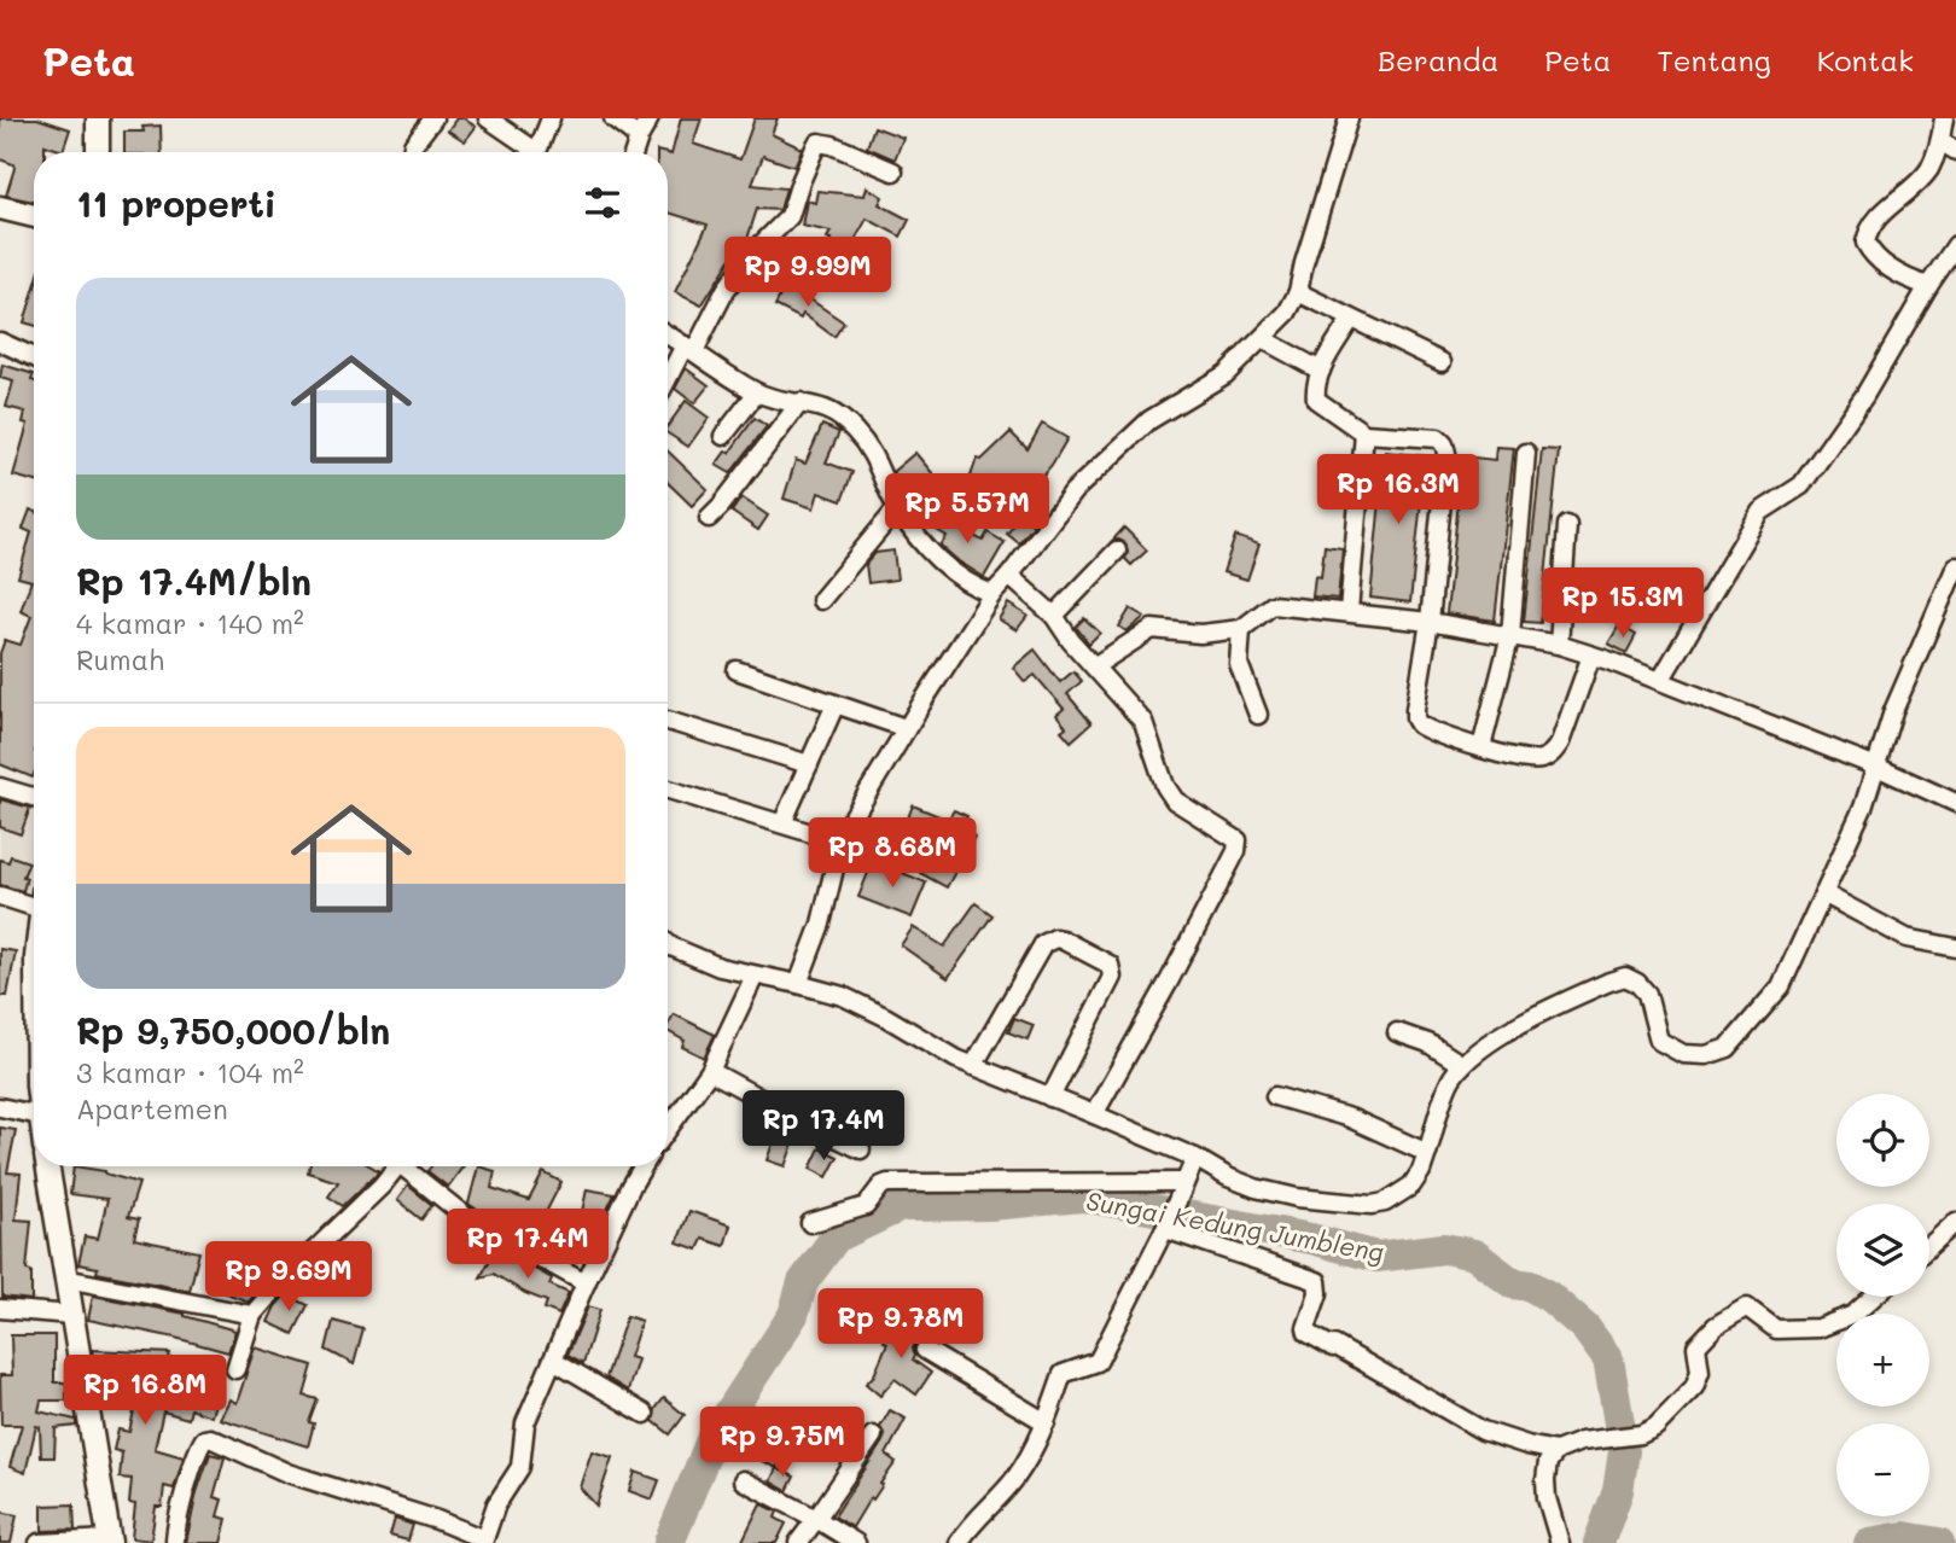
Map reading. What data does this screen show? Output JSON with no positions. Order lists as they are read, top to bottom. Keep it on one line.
{"water":["Sungai Kedung Jumbleng"],"page":{"header":"Peta","nav":["Beranda","Peta","Tentang","Kontak"],"heading":"11 properti","price":["Rp 9.99M","Rp 16.3M","Rp 5.57M","Rp 15.3M","Rp 8.68M","Rp 17.4M","Rp 17.4M","Rp 9.69M","Rp 9.78M","Rp 16.8M","Rp 9.75M"],"list":[{"name":"Rp 17.4M/bln","note":"4 kamar · 140 m² · Rumah"},{"name":"Rp 9,750,000/bln","note":"3 kamar · 104 m² · Apartemen"}],"map_buttons":["+","−"]}}
